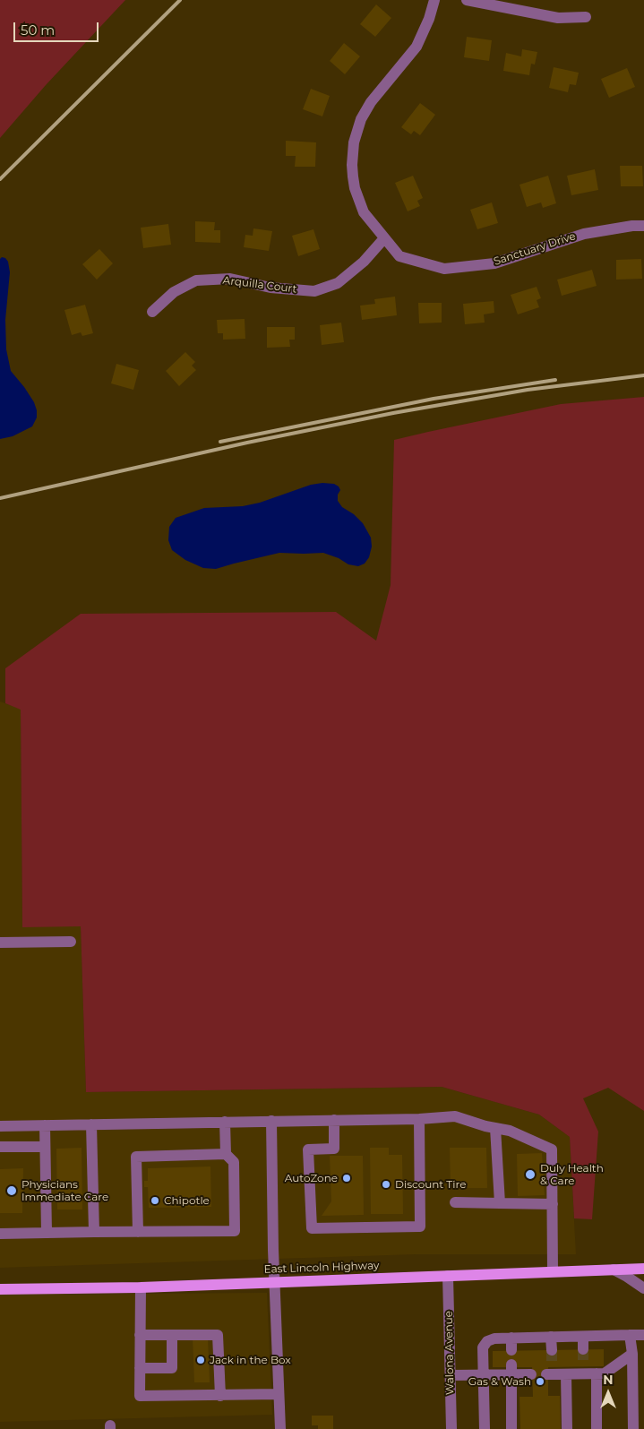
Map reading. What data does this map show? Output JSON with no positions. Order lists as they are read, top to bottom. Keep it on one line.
{"streets":{"main road":["East Lincoln Highway"],"street":["Sanctuary Drive","Arquilla Court","Walona Avenue"]},"crossings":[["Sanctuary Drive","Arquilla Court"],["East Lincoln Highway","Walona Avenue"]],"places":["Duly Health & Care","AutoZone","Discount Tire","Physicians Immediate Care","Chipotle","Jack in the Box","Gas & Wash"],"scale_bar":"50 m","north":"top"}
